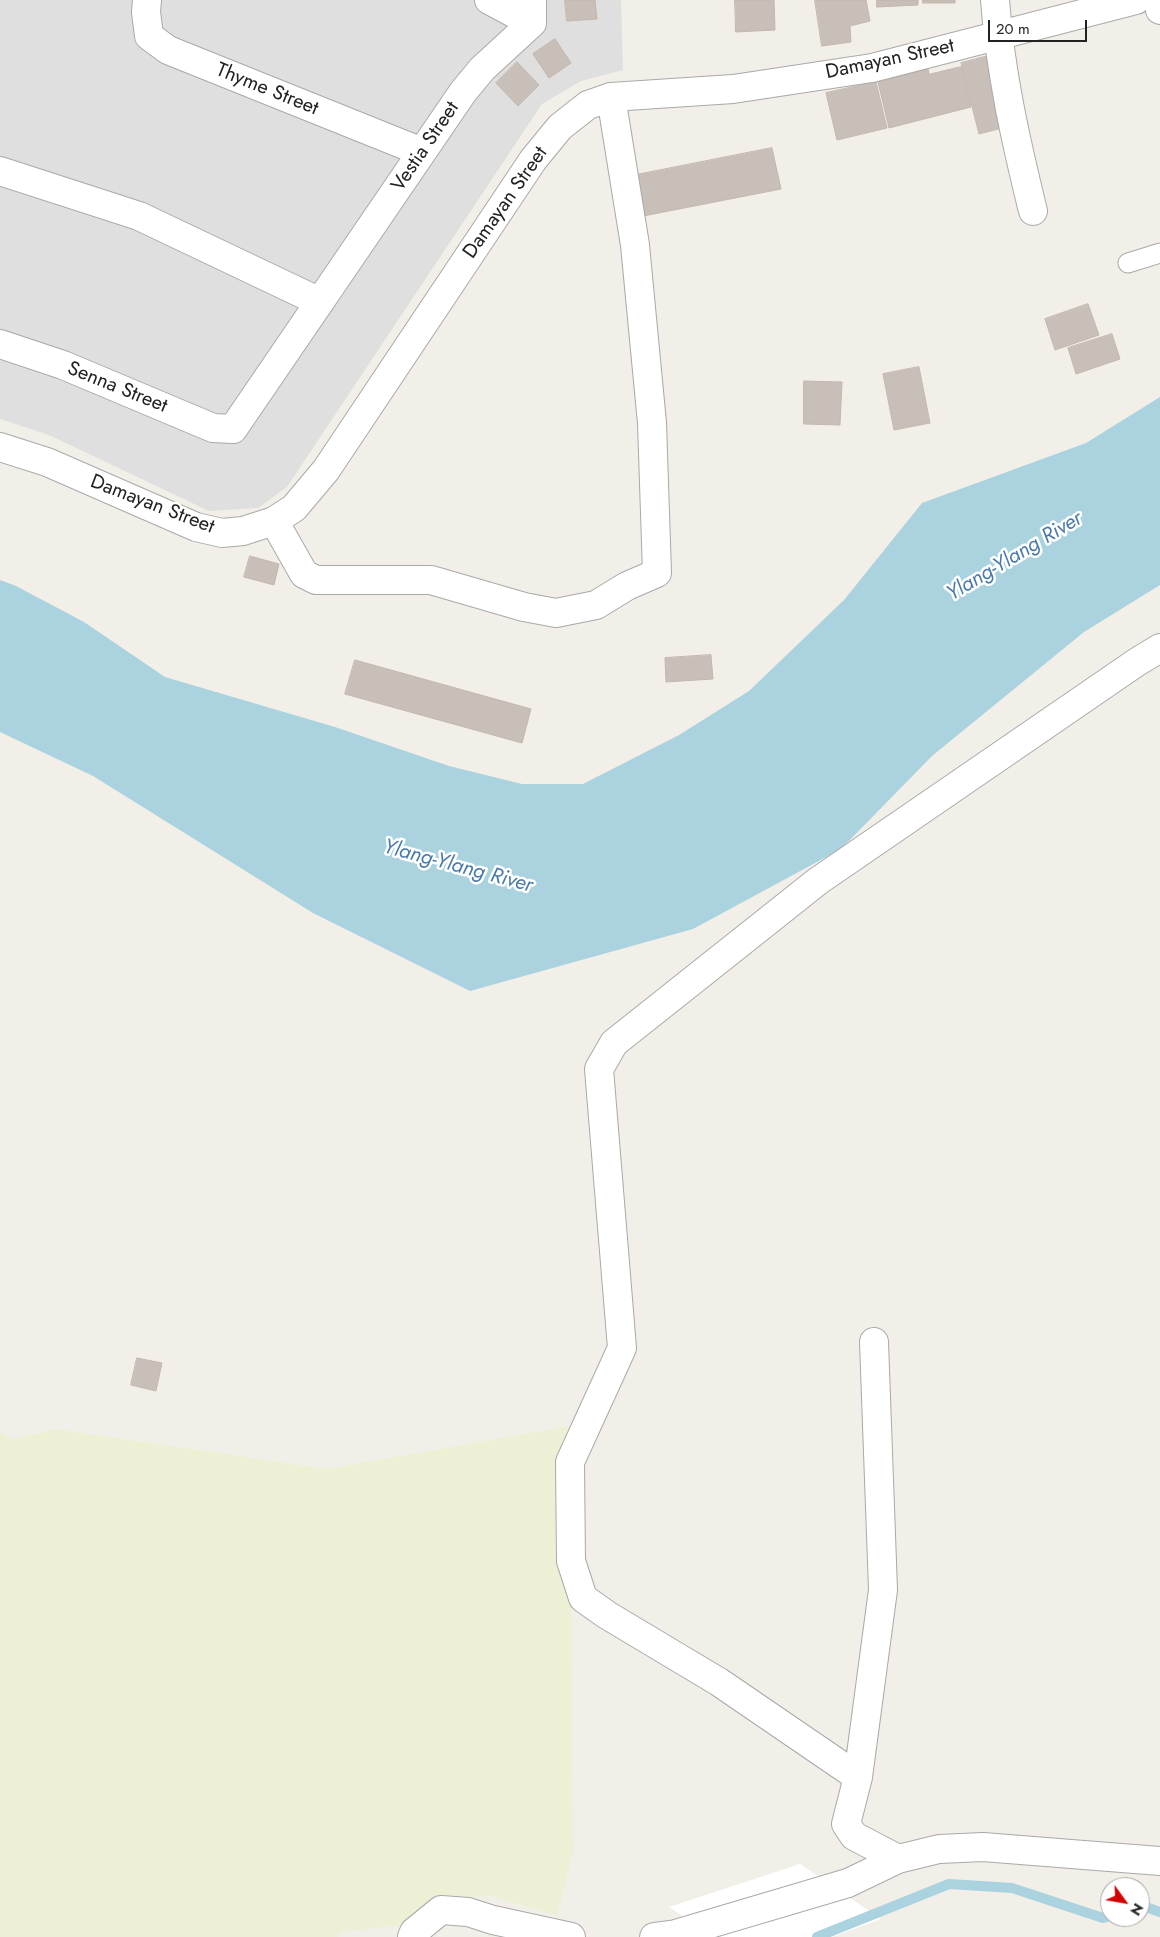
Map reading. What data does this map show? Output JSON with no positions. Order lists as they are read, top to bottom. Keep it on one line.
{"streets":{"street":["Damayan Street","Thyme Street","Vestia Street","Senna Street"]},"crossings":[["Thyme Street","Vestia Street"],["Vestia Street","Senna Street"]],"water":["Ylang-Ylang River"],"scale_bar":"20 m","north":"bottom right"}
